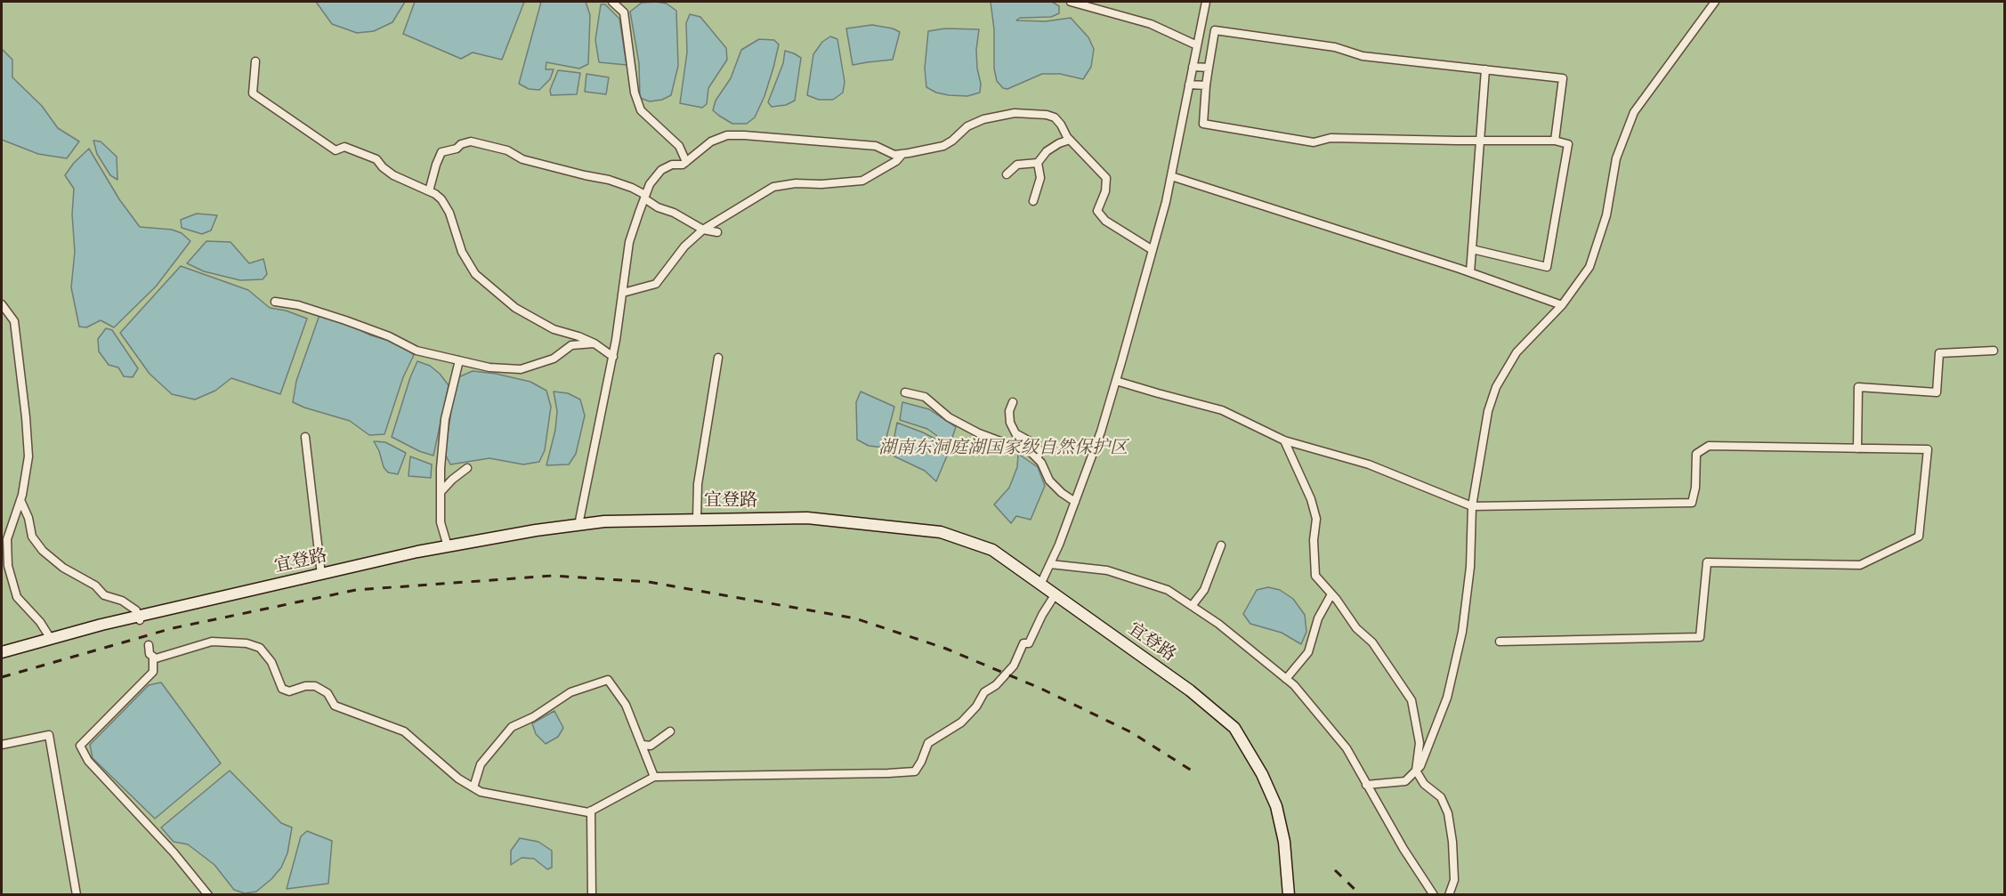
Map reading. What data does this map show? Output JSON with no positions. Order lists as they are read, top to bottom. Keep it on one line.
{"streets":{"street":["宜登路"]},"parks":["湖南东洞庭湖国家级自然保护区"]}
